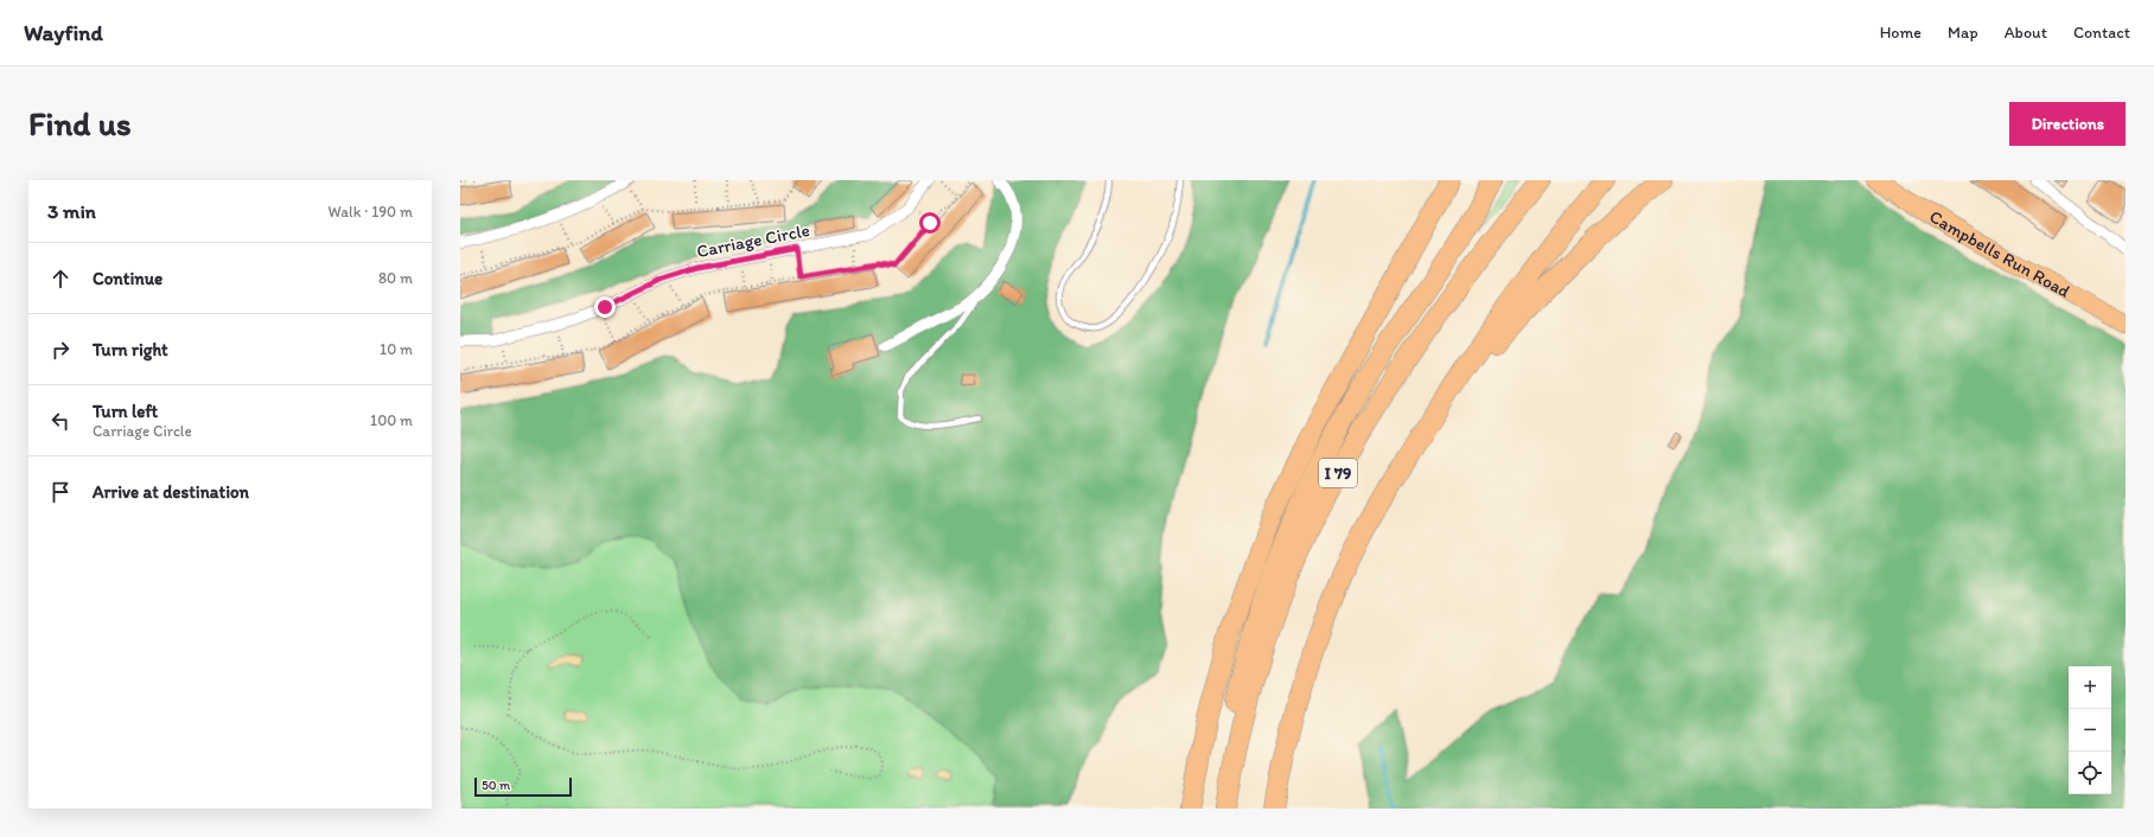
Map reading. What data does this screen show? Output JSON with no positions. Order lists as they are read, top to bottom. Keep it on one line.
{"streets":{"highway":["I 79"],"main road":["Campbells Run Road"],"street":["Carriage Circle"]},"scale_bar":"50 m","page":{"header":"Wayfind","nav":["Home","Map","About","Contact"],"buttons":"Directions","title":"Find us","heading":["3 min","Walk · 190 m"],"list":[["Continue","80 m"],["Turn right","10 m"],["Turn left","Carriage Circle","100 m"],"Arrive at destination"],"map_buttons":["+","−"],"scale":"50 m"}}
